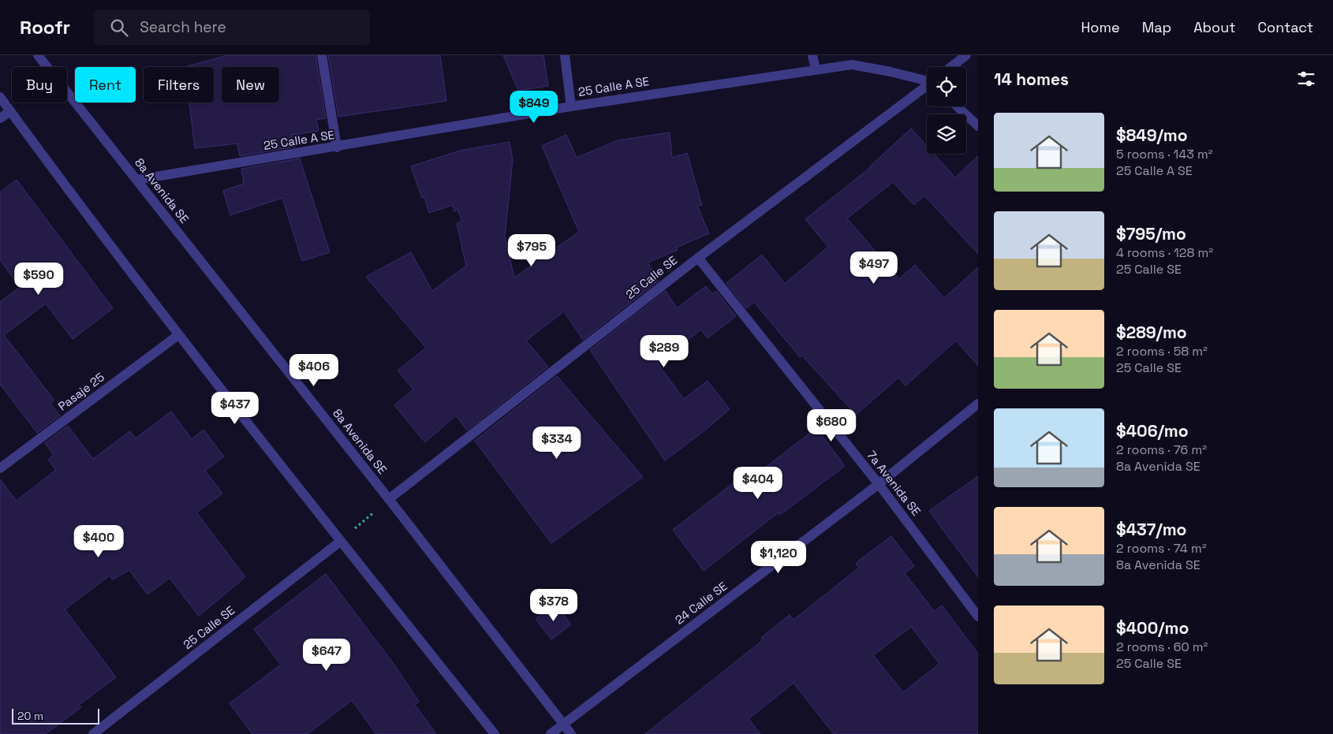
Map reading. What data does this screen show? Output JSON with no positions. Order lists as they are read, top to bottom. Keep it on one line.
{"streets":{"street":["25 Calle A SE","8a Avenida SE","25 Calle SE","Pasaje 25","7a Avenida SE","24 Calle SE"]},"crossings":[["25 Calle A SE","8a Avenida SE"],["8a Avenida SE","25 Calle SE"],["8a Avenida SE","24 Calle SE"],["25 Calle SE","7a Avenida SE"],["7a Avenida SE","24 Calle SE"]],"scale_bar":"20 m","page":{"header":"Roofr","search":"Search here","nav":["Home","Map","About","Contact"],"heading":"14 homes","chip":["Buy","Rent","Filters","New"],"price":["$849","$795","$497","$590","$289","$406","$437","$680","$334","$404","$400","$1,120","$378","$647"],"list":[{"name":"$849/mo","note":"5 rooms · 143 m² · 25 Calle A SE"},{"name":"$795/mo","note":"4 rooms · 128 m² · 25 Calle SE"},{"name":"$289/mo","note":"2 rooms · 58 m² · 25 Calle SE"},{"name":"$406/mo","note":"2 rooms · 76 m² · 8a Avenida SE"},{"name":"$437/mo","note":"2 rooms · 74 m² · 8a Avenida SE"},{"name":"$400/mo","note":"2 rooms · 60 m² · 25 Calle SE"}],"scale":"20 m"}}
